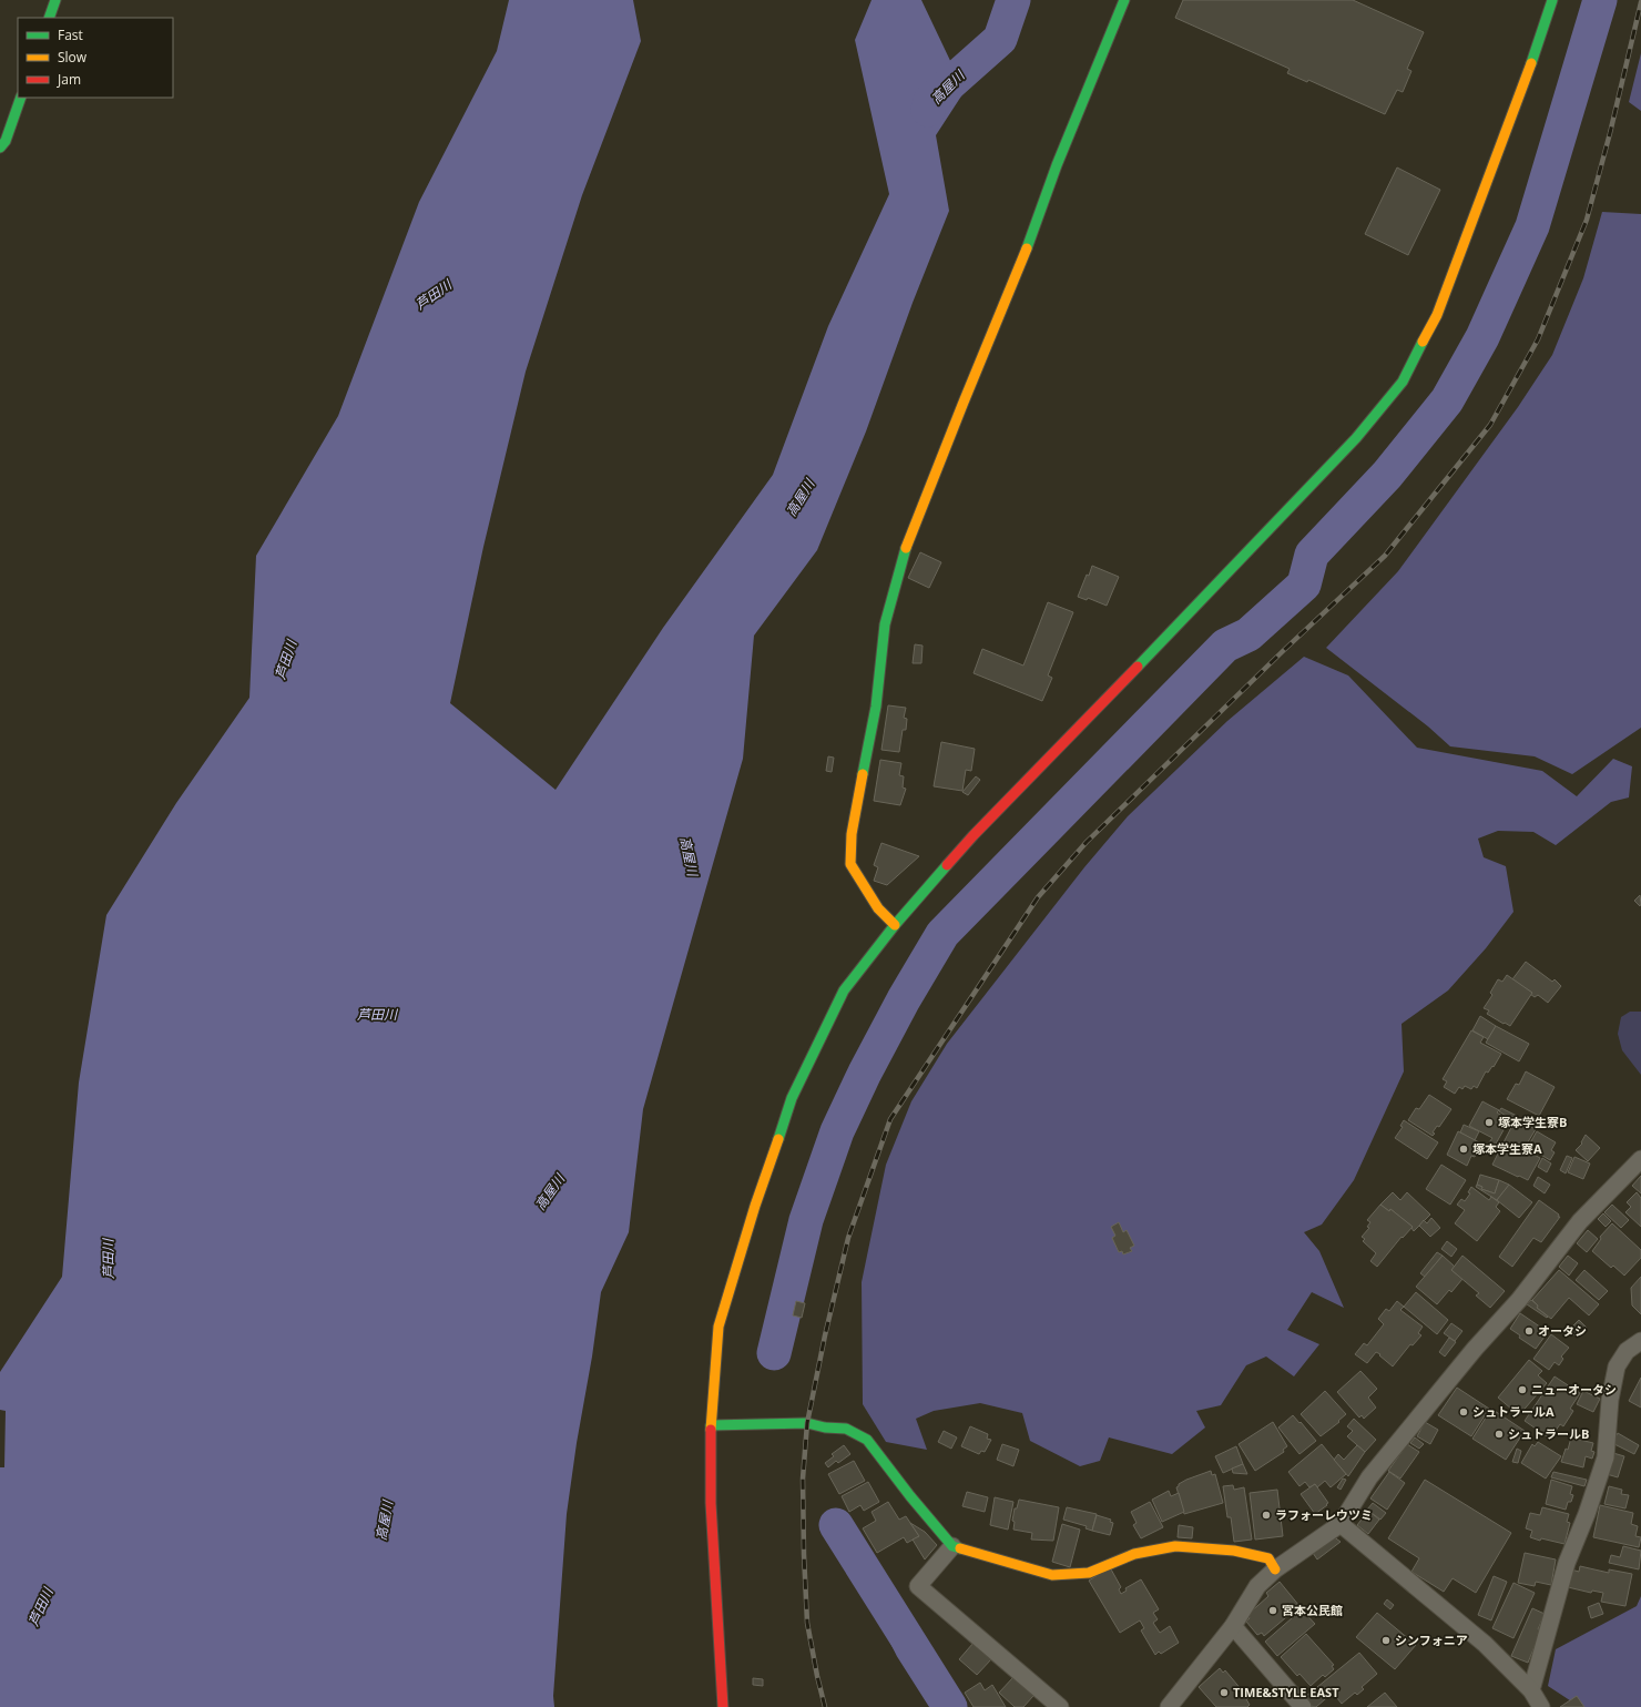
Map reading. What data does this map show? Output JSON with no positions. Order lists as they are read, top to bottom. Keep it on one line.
{"water":["高屋川","芦田川"],"places":["塚本学生寮B","塚本学生寮A","オータシ","ニューオータシ","シュトラールA","シュトラールB","ラフォーレウツミ","宮本公民館","シンフォニア","TIME&STYLE EAST"],"legend":["Fast","Slow","Jam"]}
